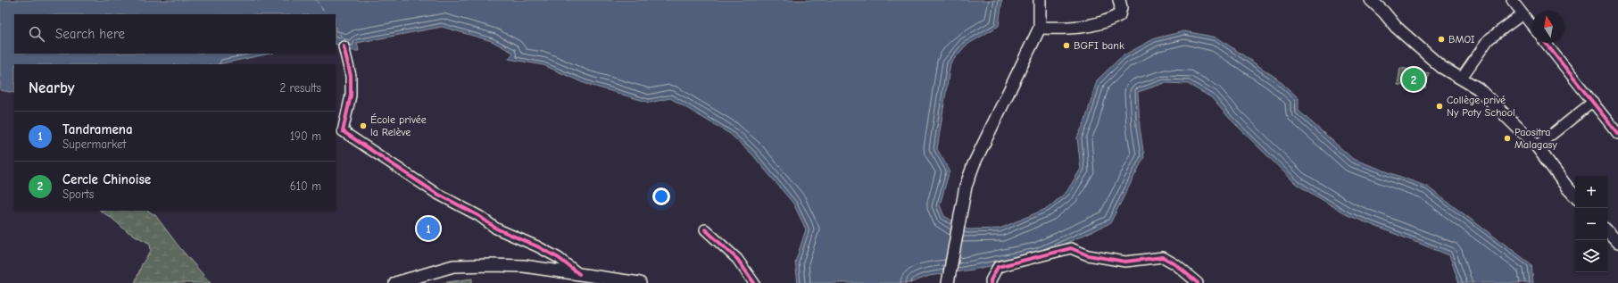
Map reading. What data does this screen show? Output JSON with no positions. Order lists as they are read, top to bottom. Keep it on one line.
{"places":["BMOI","BGFI bank","Collège privé Ny Poty School","École privée la Relève","Paositra Malagasy"],"north":"top","page":{"search":"Search here","heading":["Nearby","2 results"],"pins":["2","1"],"list":[{"mark":"1","name":"Tandramena","note":"Supermarket","value":"190 m"},{"mark":"2","name":"Cercle Chinoise","note":"Sports","value":"610 m"}],"map_buttons":["+","−"]}}
